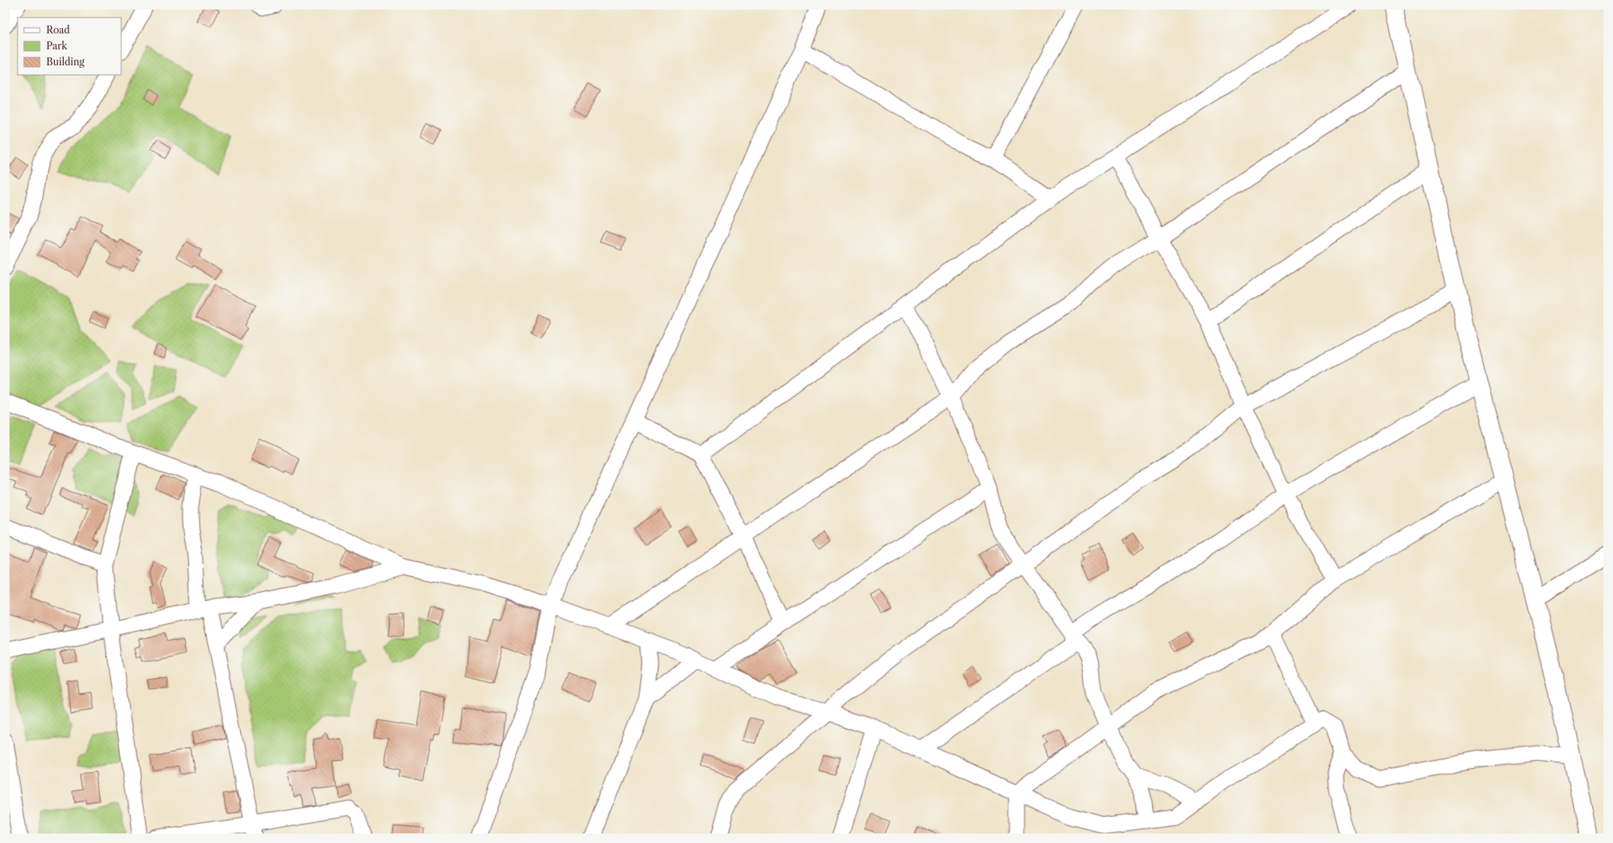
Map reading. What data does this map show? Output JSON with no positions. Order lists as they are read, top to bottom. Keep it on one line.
{"legend":["Road","Park","Building"]}
